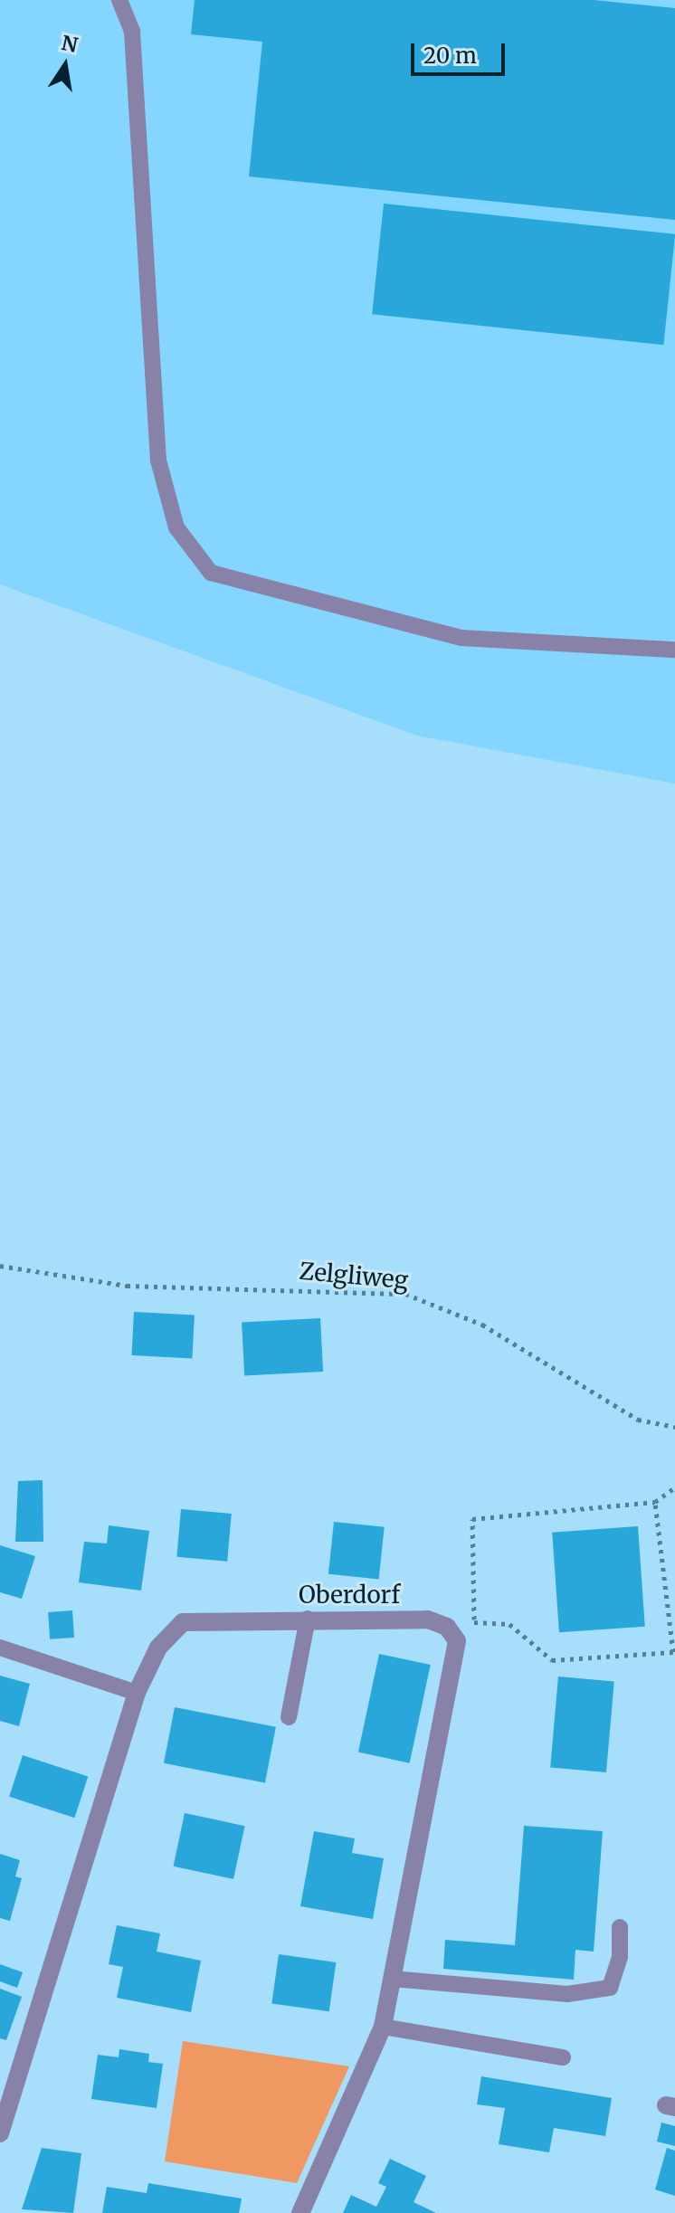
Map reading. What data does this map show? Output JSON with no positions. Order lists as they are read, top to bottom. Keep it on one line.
{"streets":{"street":["Oberdorf"],"path":["Zelgliweg"]},"scale_bar":"20 m","north":"top"}
